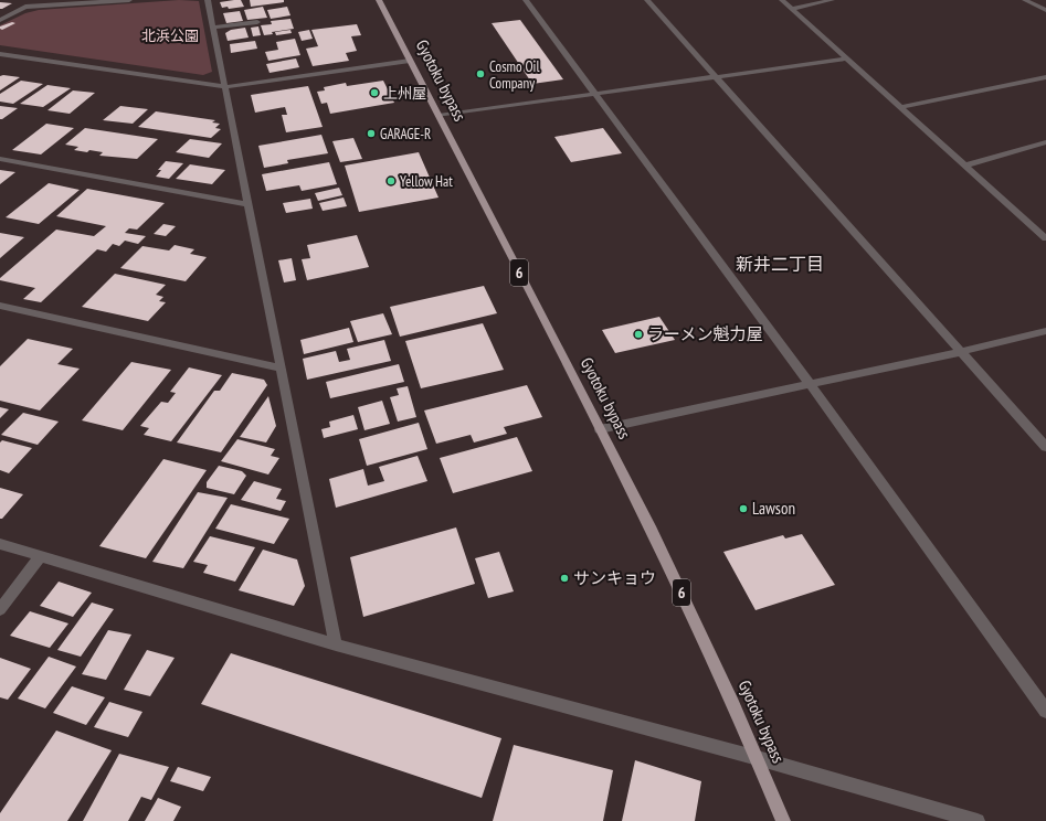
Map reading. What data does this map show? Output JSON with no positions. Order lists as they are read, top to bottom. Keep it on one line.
{"streets":{"main road":["Gyotoku bypass","6"]},"districts":["新井二丁目"],"parks":["北浜公園"],"places":["Cosmo Oil Company","上州屋","GARAGE-R","Yellow Hat","ラーメン魁力屋","Lawson","サンキョウ"]}
